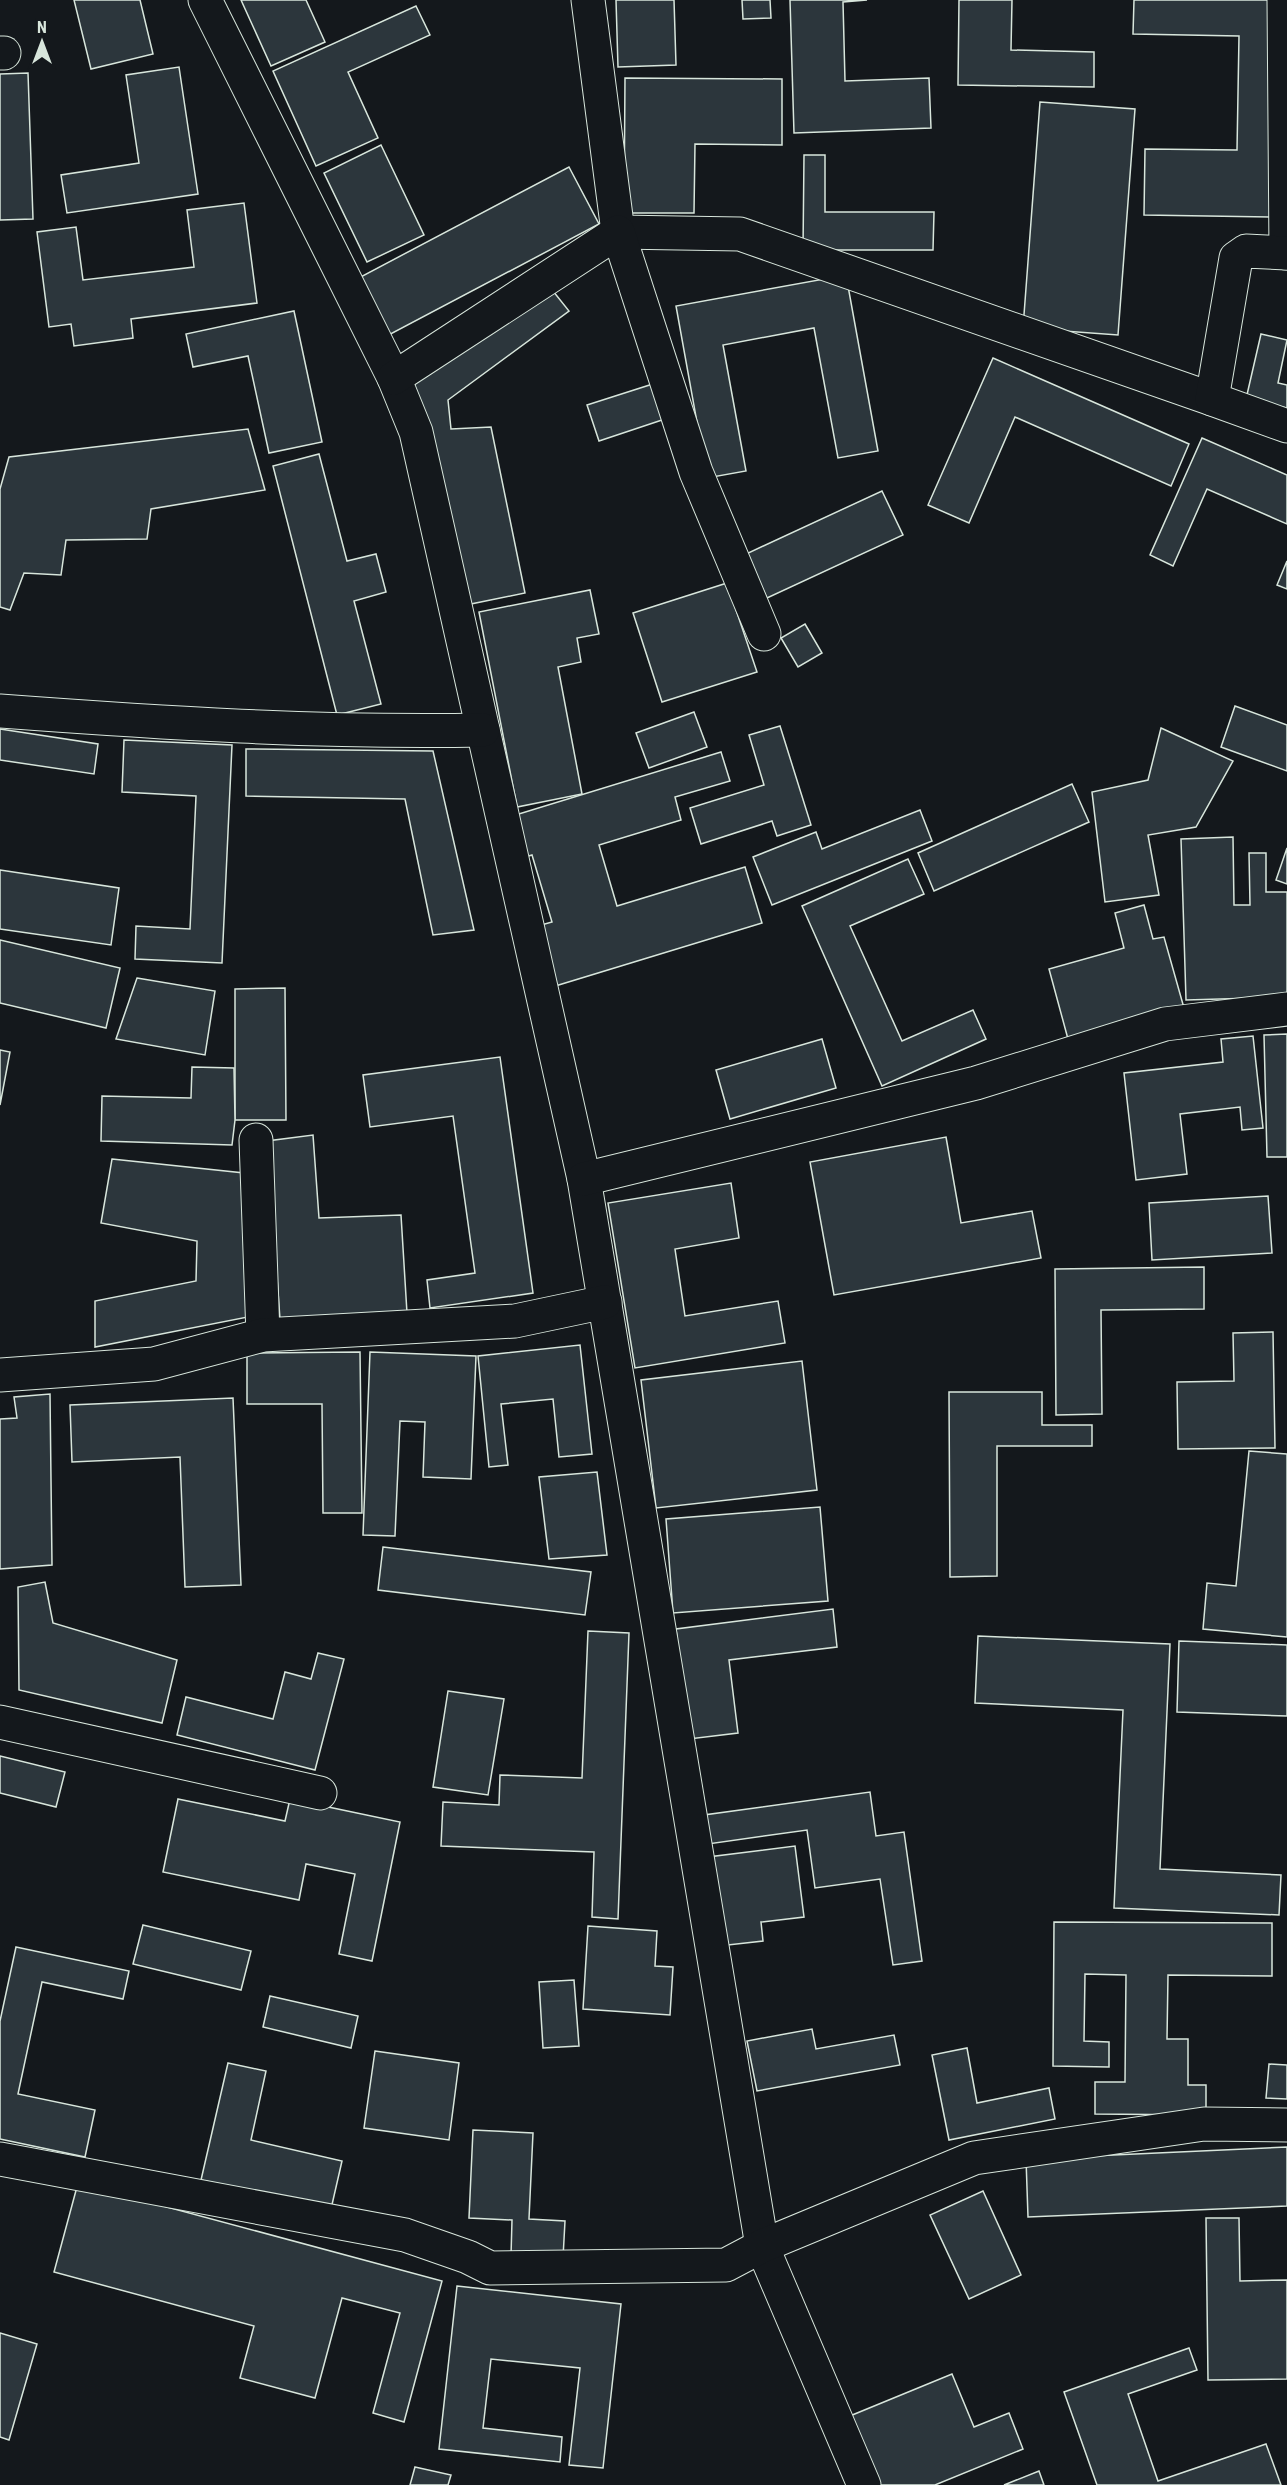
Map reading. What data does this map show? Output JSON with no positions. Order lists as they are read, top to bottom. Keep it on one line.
{"north":"top"}
